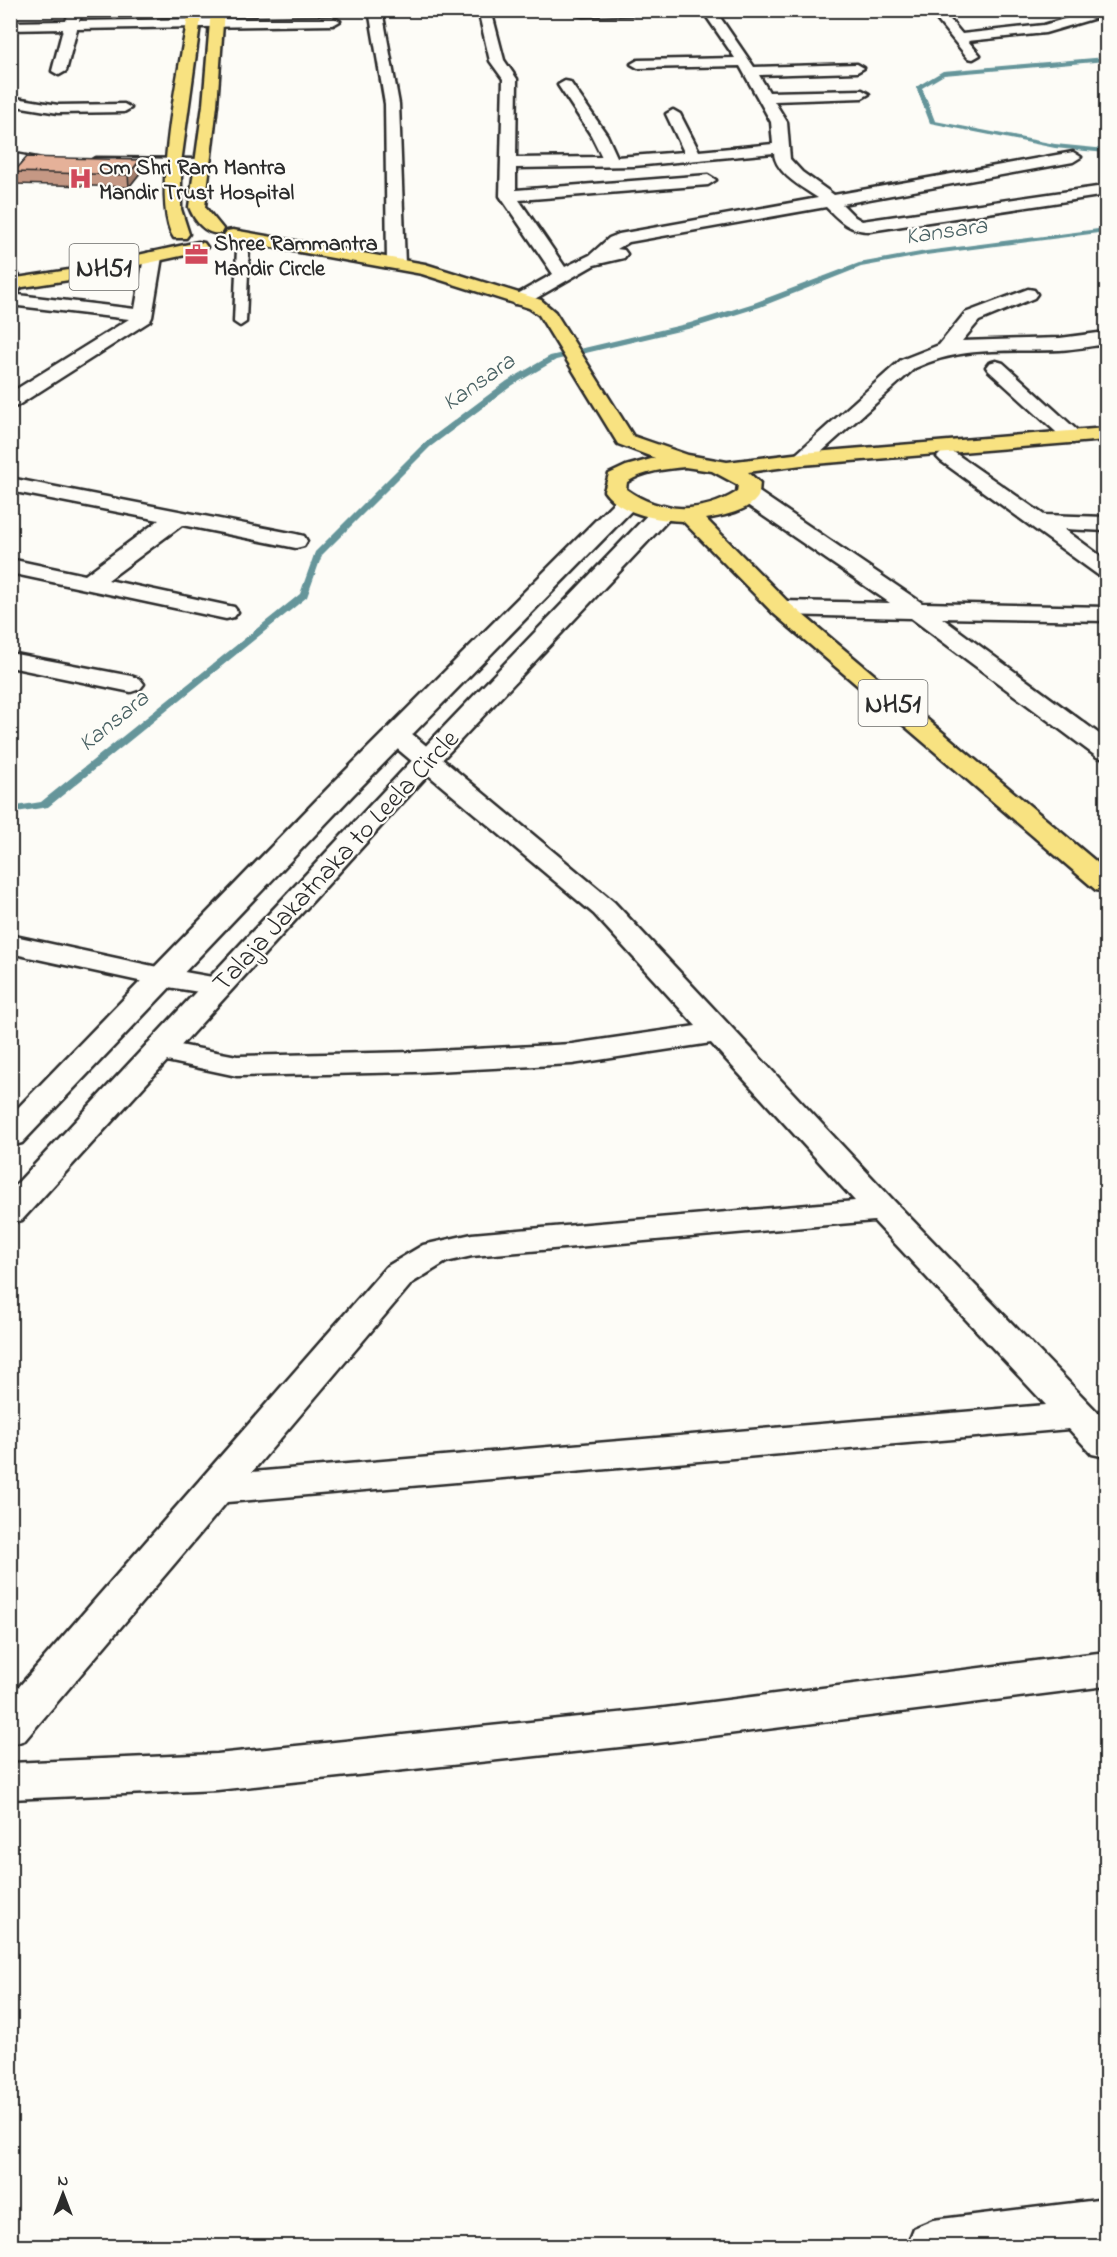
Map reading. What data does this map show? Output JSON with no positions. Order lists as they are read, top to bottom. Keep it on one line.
{"streets":{"main road":["NH51"],"street":["Talaja Jakatnaka to Leela Circle"]},"crossings":[["NH51","Talaja Jakatnaka to Leela Circle"]],"water":["Kansara"],"places":{"hospital":["Om Shri Ram Mantra Mandir Trust Hospital"],"office":["Shree Rammantra Mandir Circle"]},"north":"top"}
